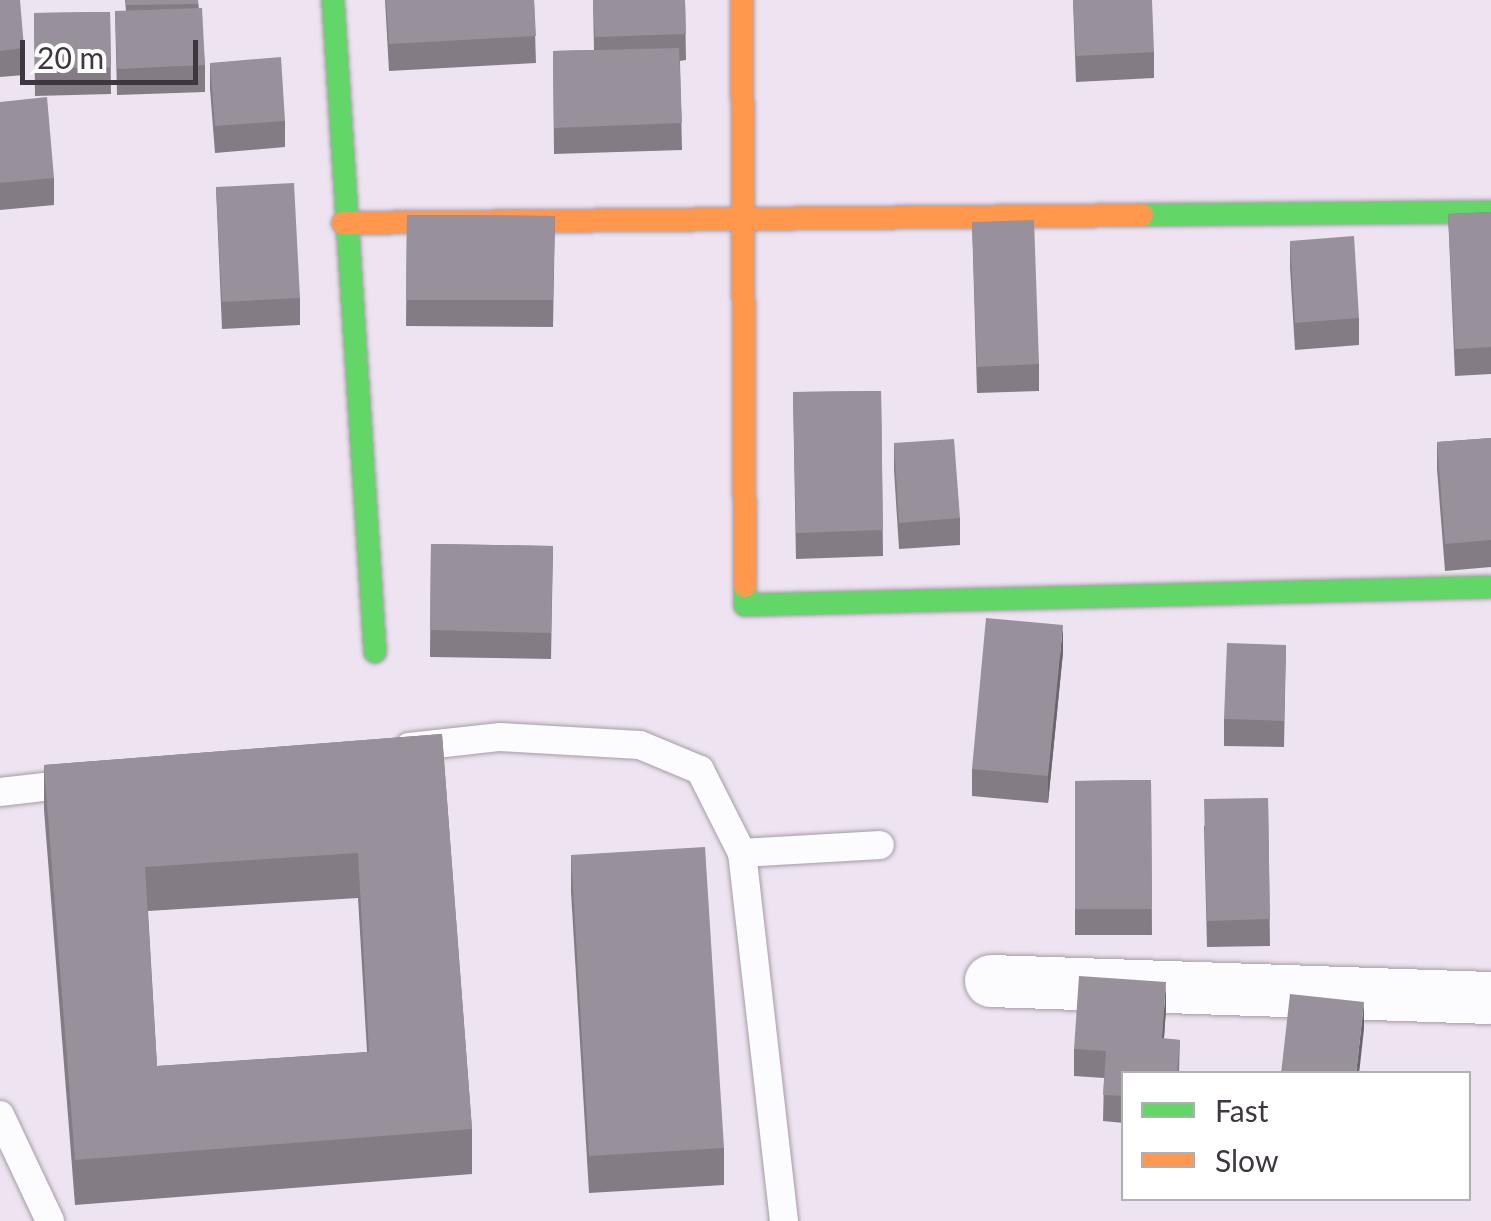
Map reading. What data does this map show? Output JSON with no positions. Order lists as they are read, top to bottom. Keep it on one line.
{"legend":["Fast","Slow"],"scale_bar":"20 m"}
